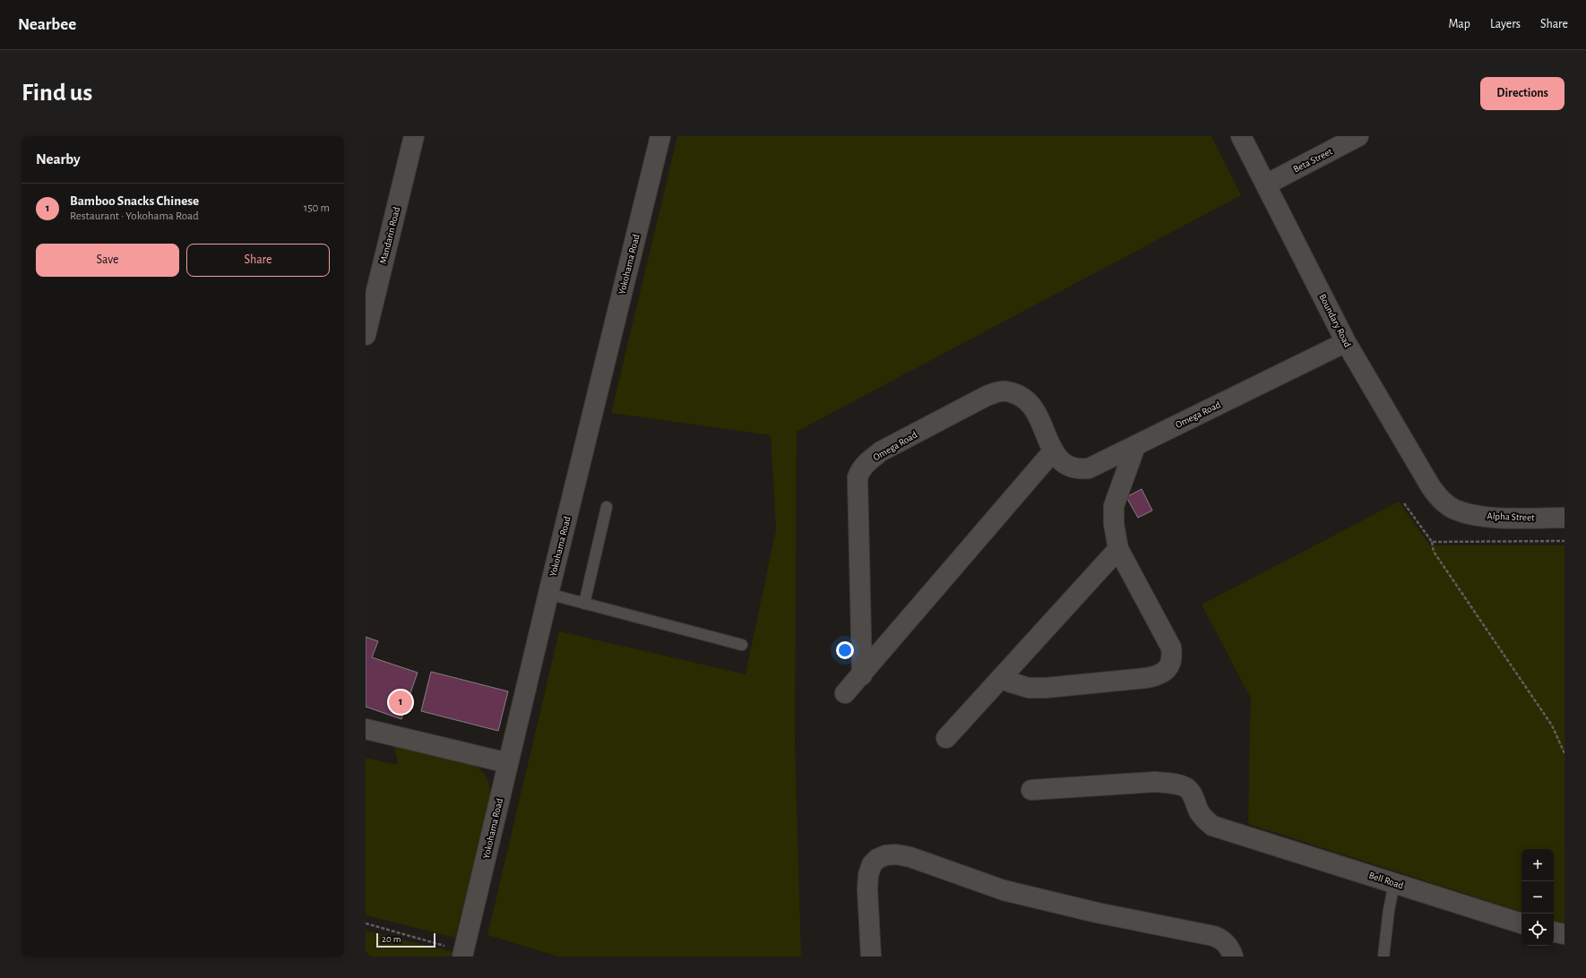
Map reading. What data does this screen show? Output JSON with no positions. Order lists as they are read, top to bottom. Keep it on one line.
{"streets":{"street":["Beta Street","Mandarin Road","Yokohama Road","Boundary Road","Omega Road","Alpha Street","Bell Road"]},"crossings":[["Beta Street","Boundary Road"],["Boundary Road","Omega Road"],["Boundary Road","Alpha Street"]],"scale_bar":"20 m","page":{"header":"Nearbee","nav":["Map","Layers","Share"],"buttons":["Directions",["Save","Share"]],"title":"Find us","heading":"Nearby","list":[{"mark":"1","name":"Bamboo Snacks Chinese","note":"Restaurant · Yokohama Road","value":"150 m"}],"pins":"1","map_buttons":["+","−"],"scale":"20 m"}}
